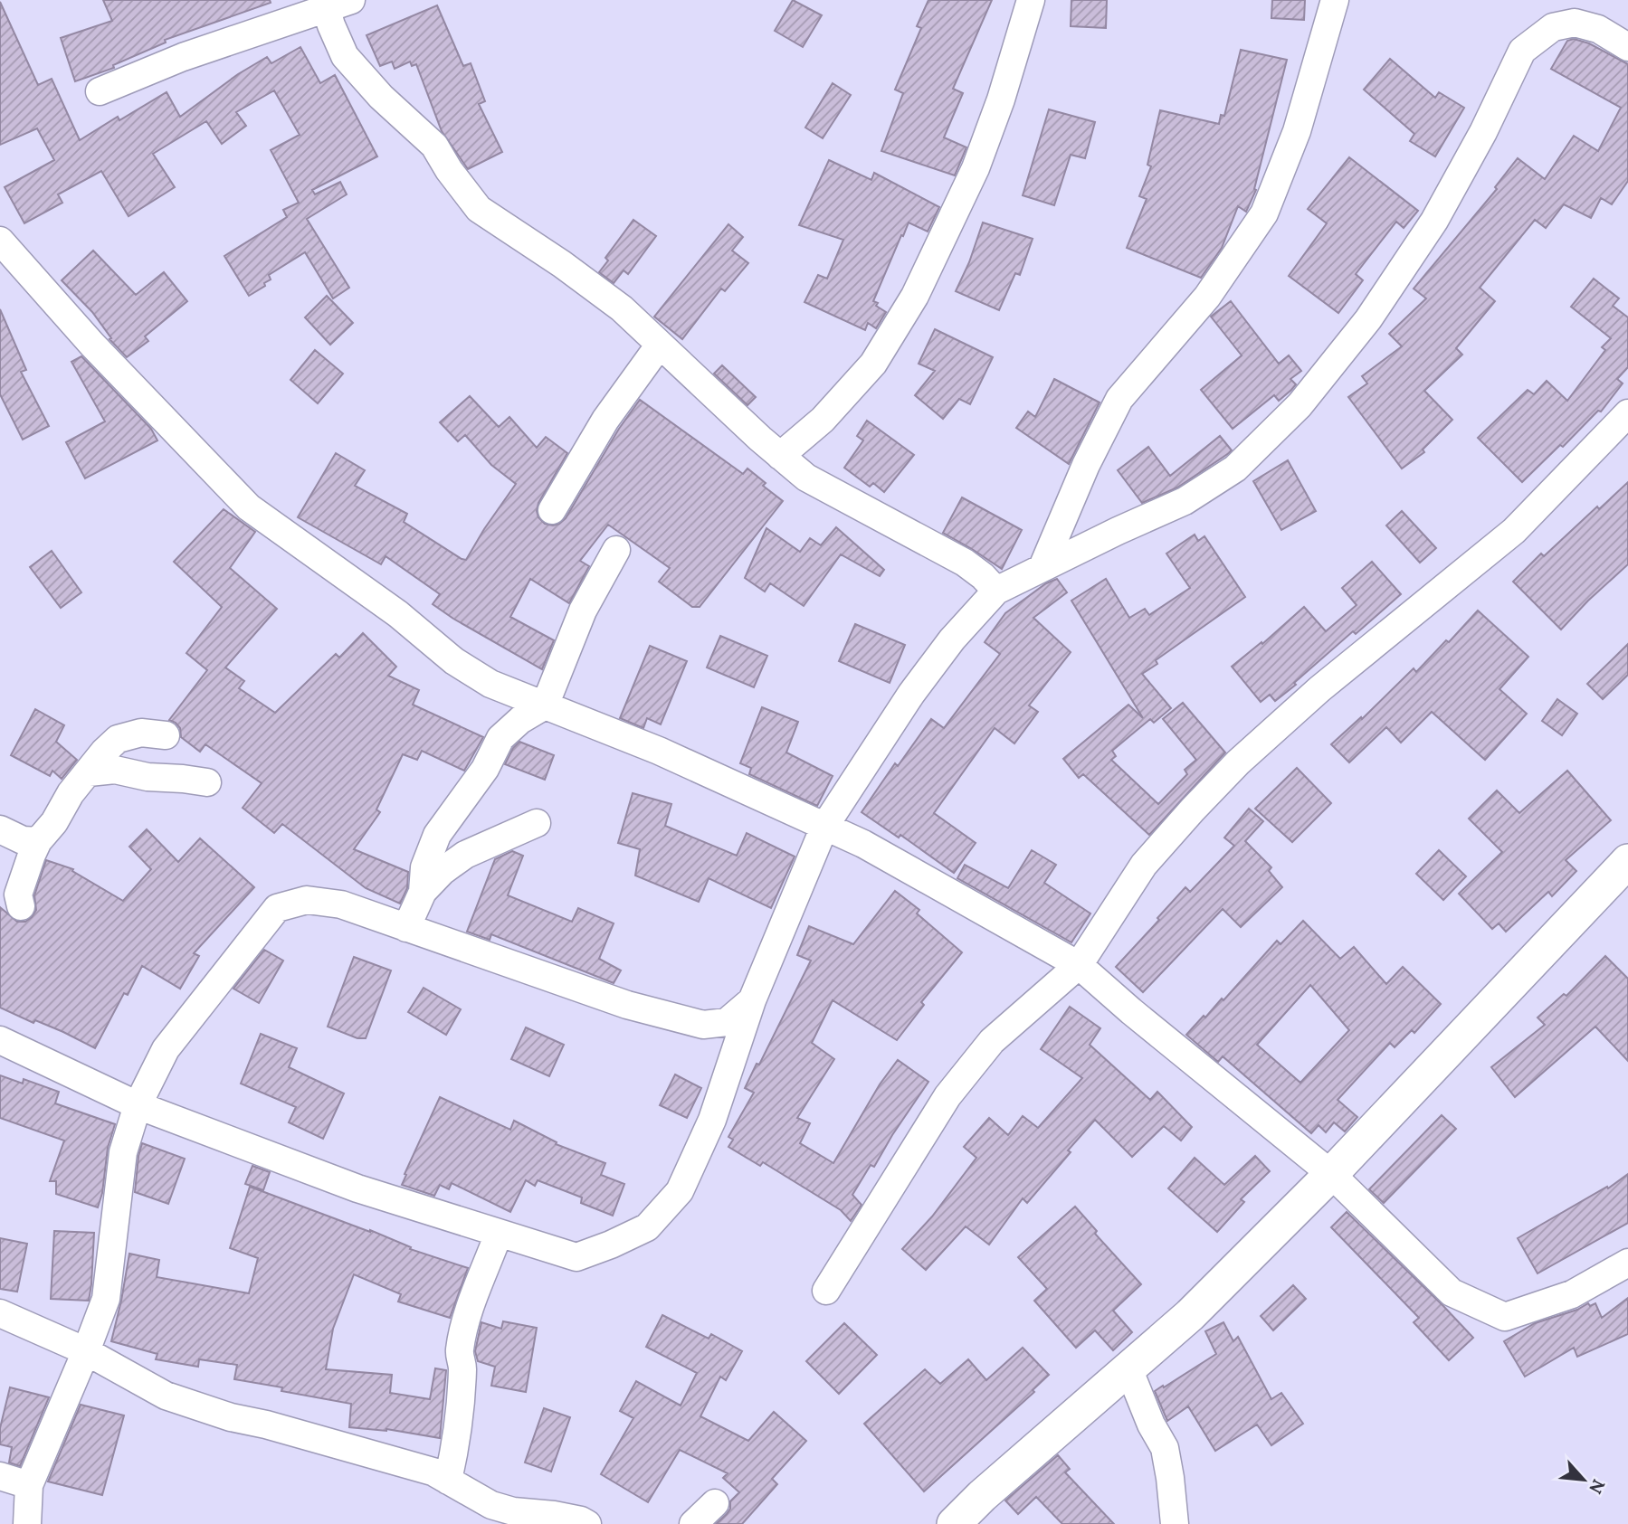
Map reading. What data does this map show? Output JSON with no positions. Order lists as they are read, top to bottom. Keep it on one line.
{"north":"bottom right"}
